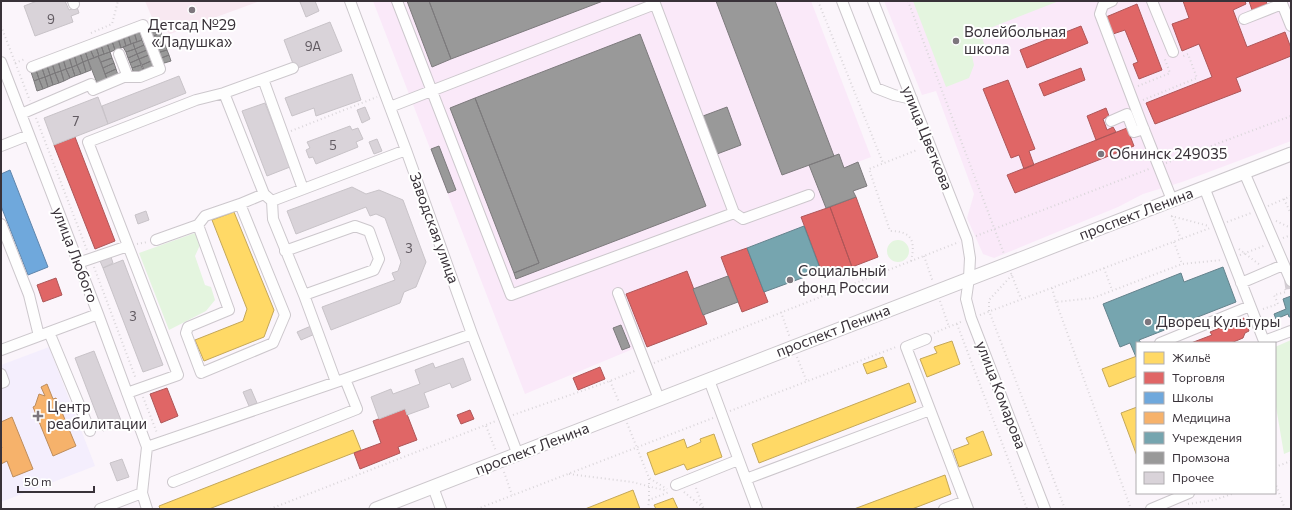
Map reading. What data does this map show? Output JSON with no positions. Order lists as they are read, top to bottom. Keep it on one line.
{"streets":{"main road":["проспект Ленина"],"street":["улица Цветкова","Заводская улица","улица Любого","улица Комарова"]},"crossings":[["улица Цветкова","проспект Ленина"],["улица Цветкова","улица Комарова"],["проспект Ленина","Заводская улица"],["проспект Ленина","улица Комарова"]],"places":{"other":["Детсад №29 «Ладушка»","Волейбольная школа","Обнинск 249035","Социальный фонд России","Дворец Культуры"],"health":["Центр реабилитации"]},"house_numbers":["9","9А","7","5","3","3"],"legend":["Жильё","Торговля","Школы","Медицина","Учреждения","Промзона","Прочее"],"scale_bar":"50 m"}
